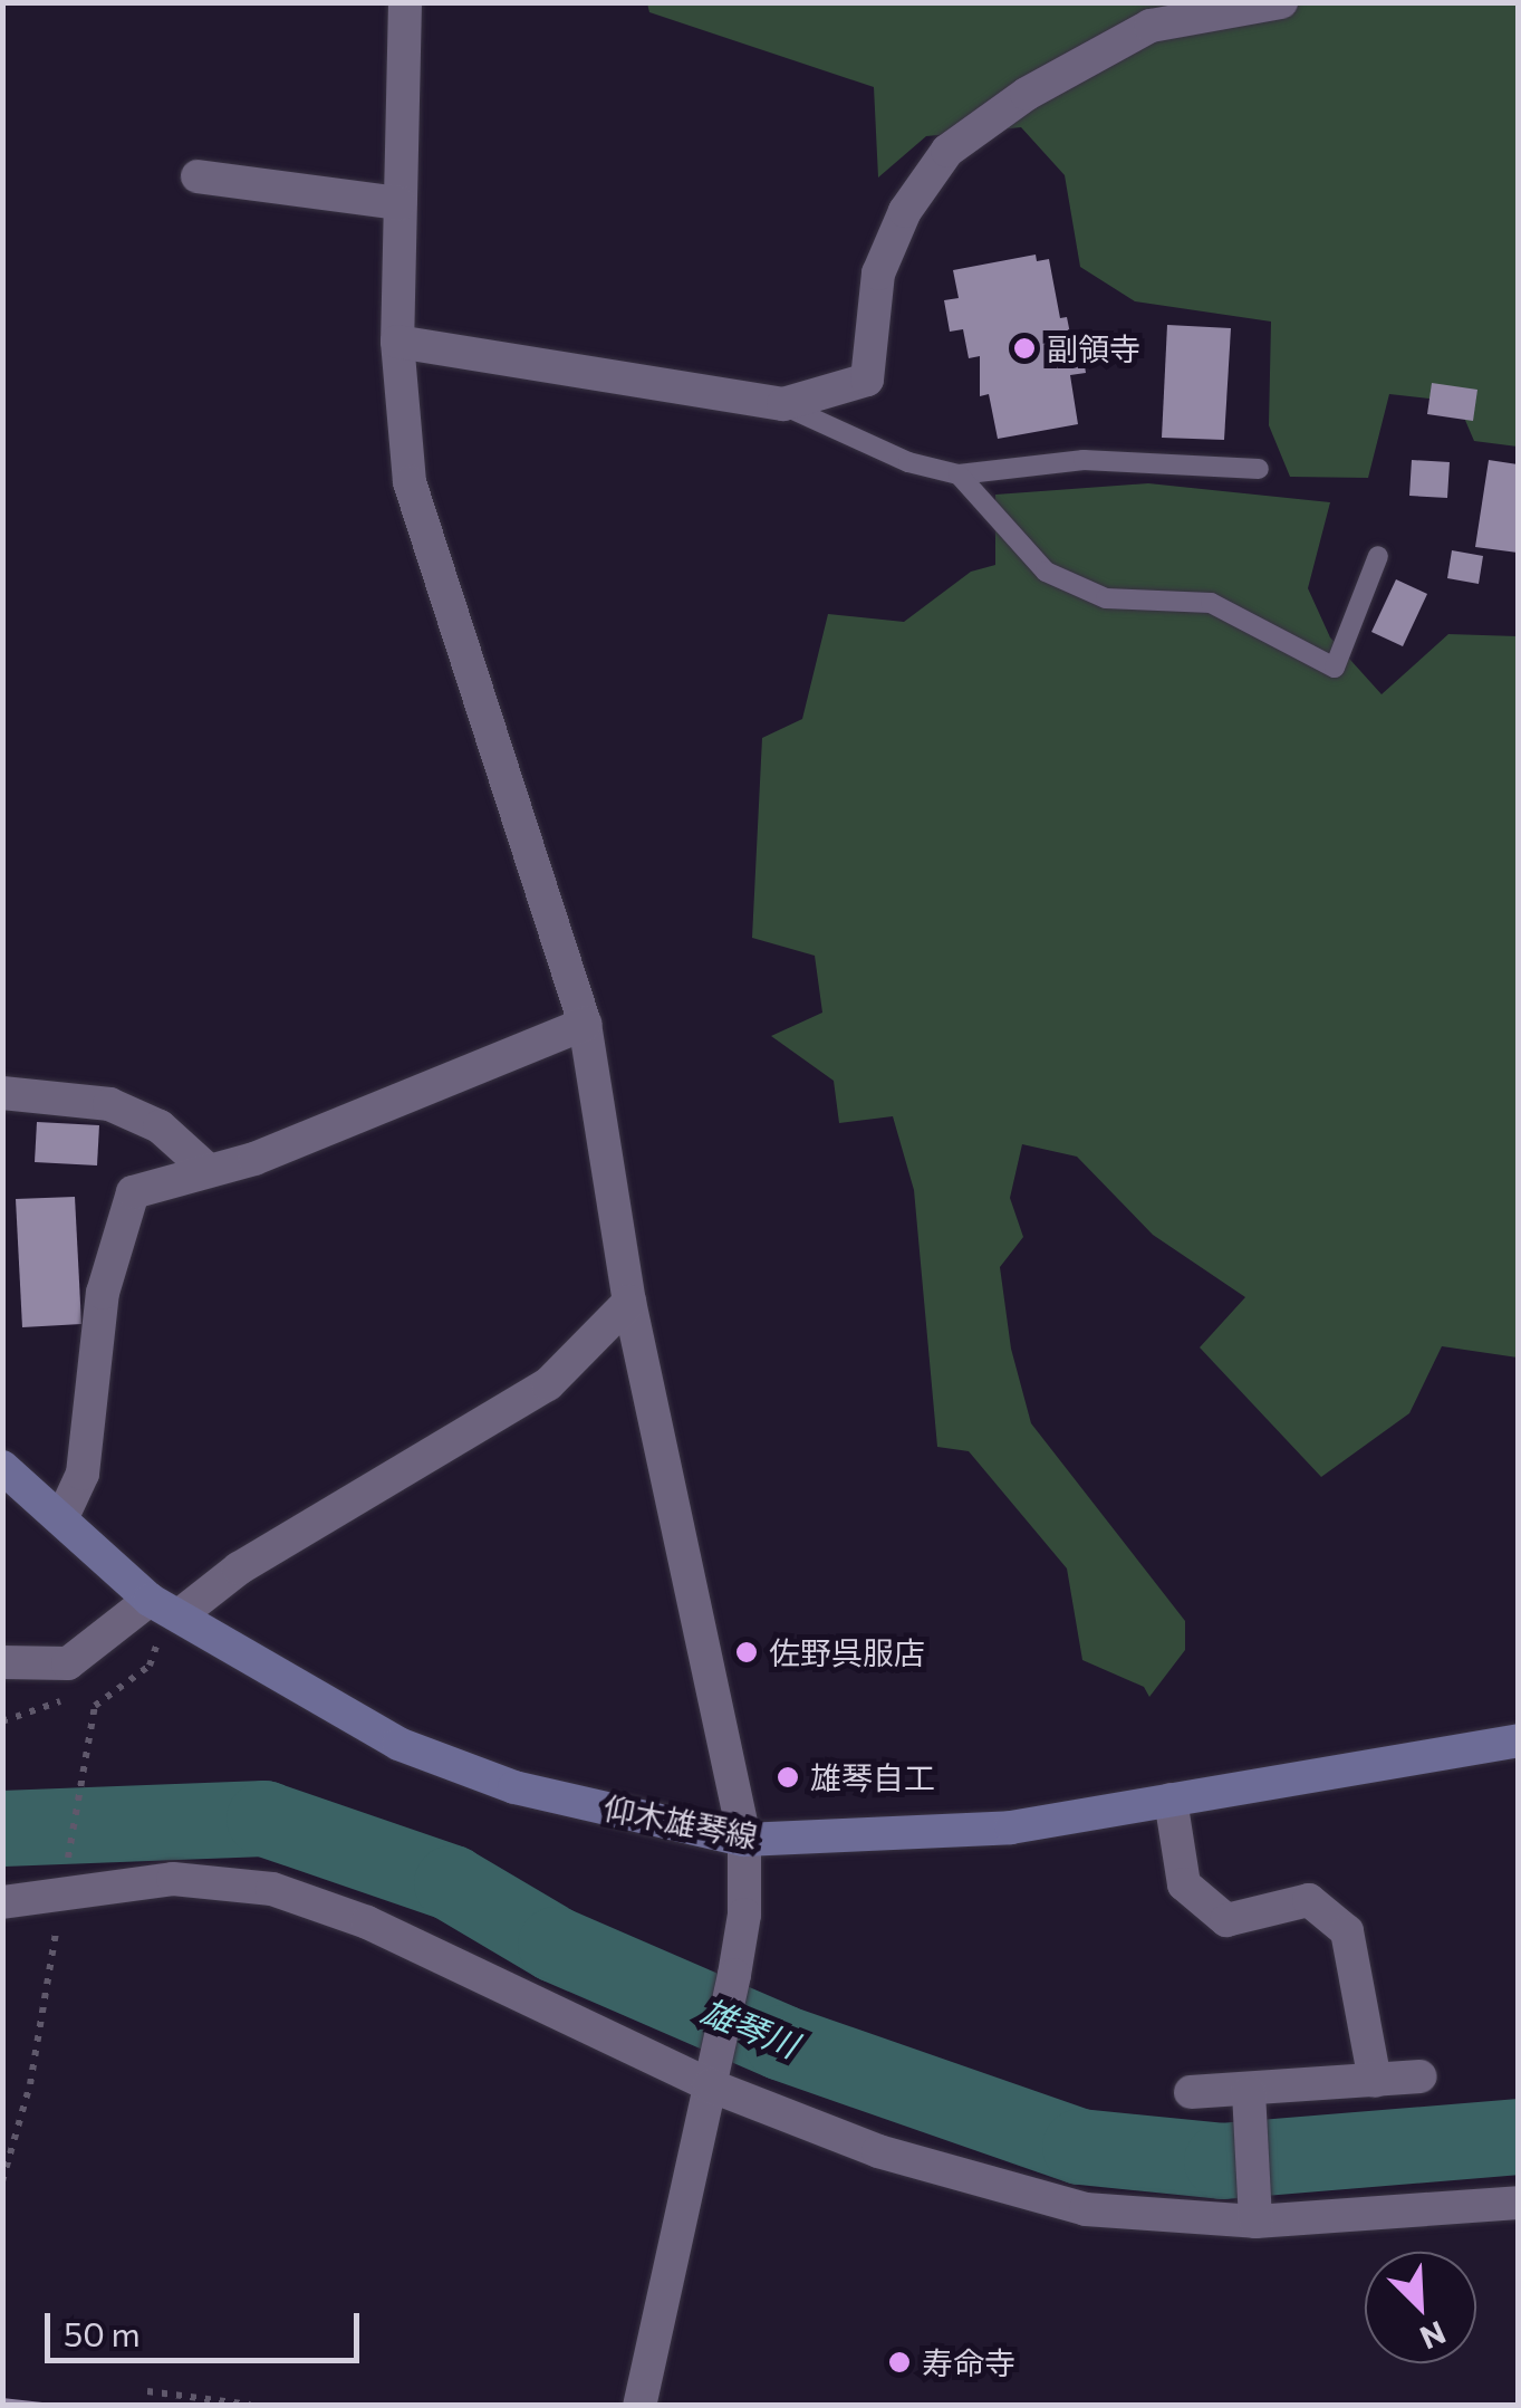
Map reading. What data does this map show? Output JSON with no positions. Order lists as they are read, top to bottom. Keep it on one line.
{"streets":{"main road":["仰木雄琴線"]},"water":["雄琴川"],"places":["副領寺","佐野呉服店","雄琴自工","寿命寺"],"scale_bar":"50 m","north":"bottom right"}
